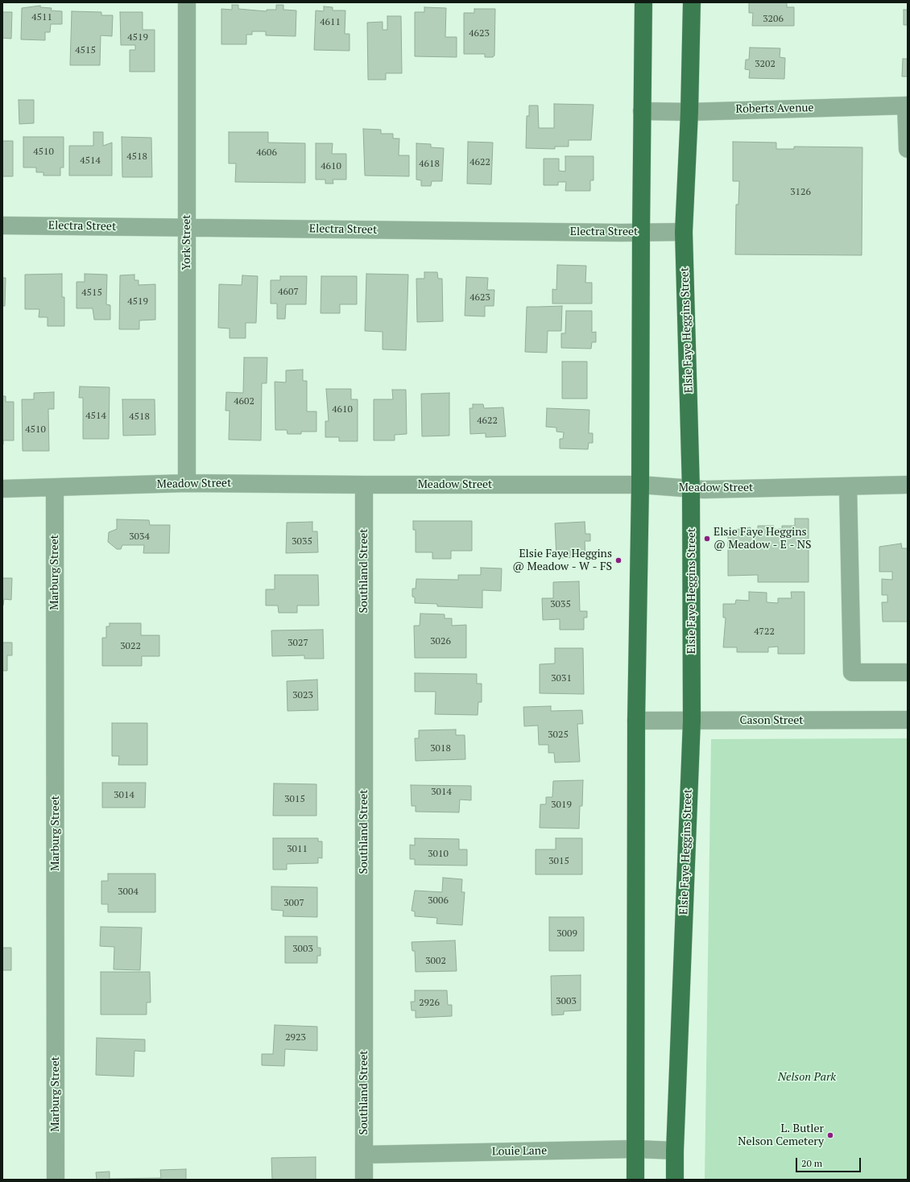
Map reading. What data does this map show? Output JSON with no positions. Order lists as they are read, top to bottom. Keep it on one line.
{"streets":{"main road":["Elsie Faye Heggins Street"],"street":["Roberts Avenue","Electra Street","York Street","Meadow Street","Southland Street","Marburg Street","Cason Street","Louie Lane"]},"crossings":[["Roberts Avenue","Elsie Faye Heggins Street"],["Electra Street","York Street"],["Electra Street","Elsie Faye Heggins Street"],["York Street","Meadow Street"],["Elsie Faye Heggins Street","Meadow Street"],["Elsie Faye Heggins Street","Cason Street"],["Elsie Faye Heggins Street","Louie Lane"],["Meadow Street","Southland Street"],["Meadow Street","Marburg Street"],["Southland Street","Louie Lane"]],"parks":["Nelson Park"],"places":["Elsie Faye Heggins @ Meadow - E - NS","Elsie Faye Heggins @ Meadow - W - FS","L. Butler Nelson Cemetery"],"house_numbers":["4511","3206","4611","4623","4519","4515","3202","4510","4606","4518","4514","4622","4618","4610","3126","4607","4515","4623","4519","4602","4610","4514","4518","4622","4510","3034","3035","3035","4722","3026","3027","3022","3031","3023","3025","3018","3014","3014","3015","3019","3011","3010","3015","3004","3006","3007","3009","3003","3002","3003","2926","2923"],"scale_bar":"20 m"}
